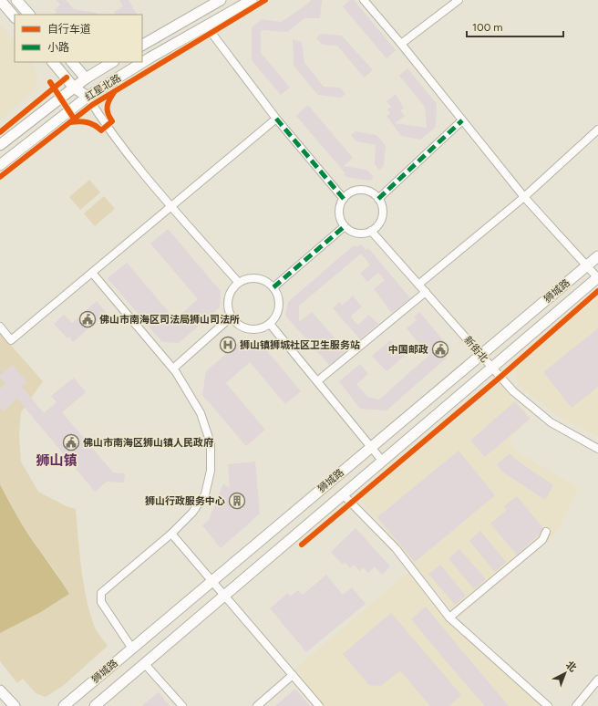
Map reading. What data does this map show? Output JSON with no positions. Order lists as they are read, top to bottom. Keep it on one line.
{"streets":{"street":["红星北路","狮城路","新街北"]},"crossings":[["狮城路","新街北"]],"districts":["狮山镇"],"places":{"public building":["佛山市南海区司法局狮山司法所","中国邮政","佛山市南海区狮山镇人民政府"],"hospital":["狮山镇狮城社区卫生服务站"],"building":["狮山行政服务中心"]},"legend":["自行车道","小路"],"scale_bar":"100 m","north":"top right"}
